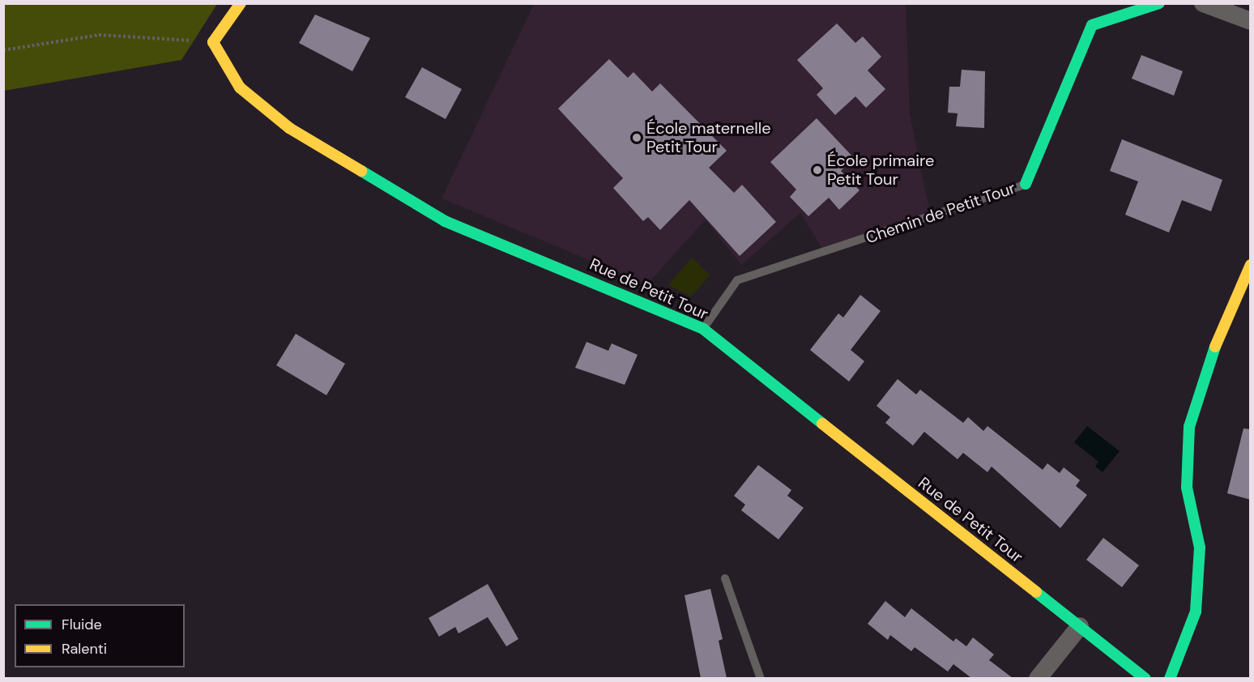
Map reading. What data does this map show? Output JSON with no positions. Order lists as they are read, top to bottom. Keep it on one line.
{"streets":{"street":["Chemin de Petit Tour","Rue de Petit Tour"]},"crossings":[["Chemin de Petit Tour","Rue de Petit Tour"]],"places":["École maternelle Petit Tour","École primaire Petit Tour"],"legend":["Fluide","Ralenti"]}
